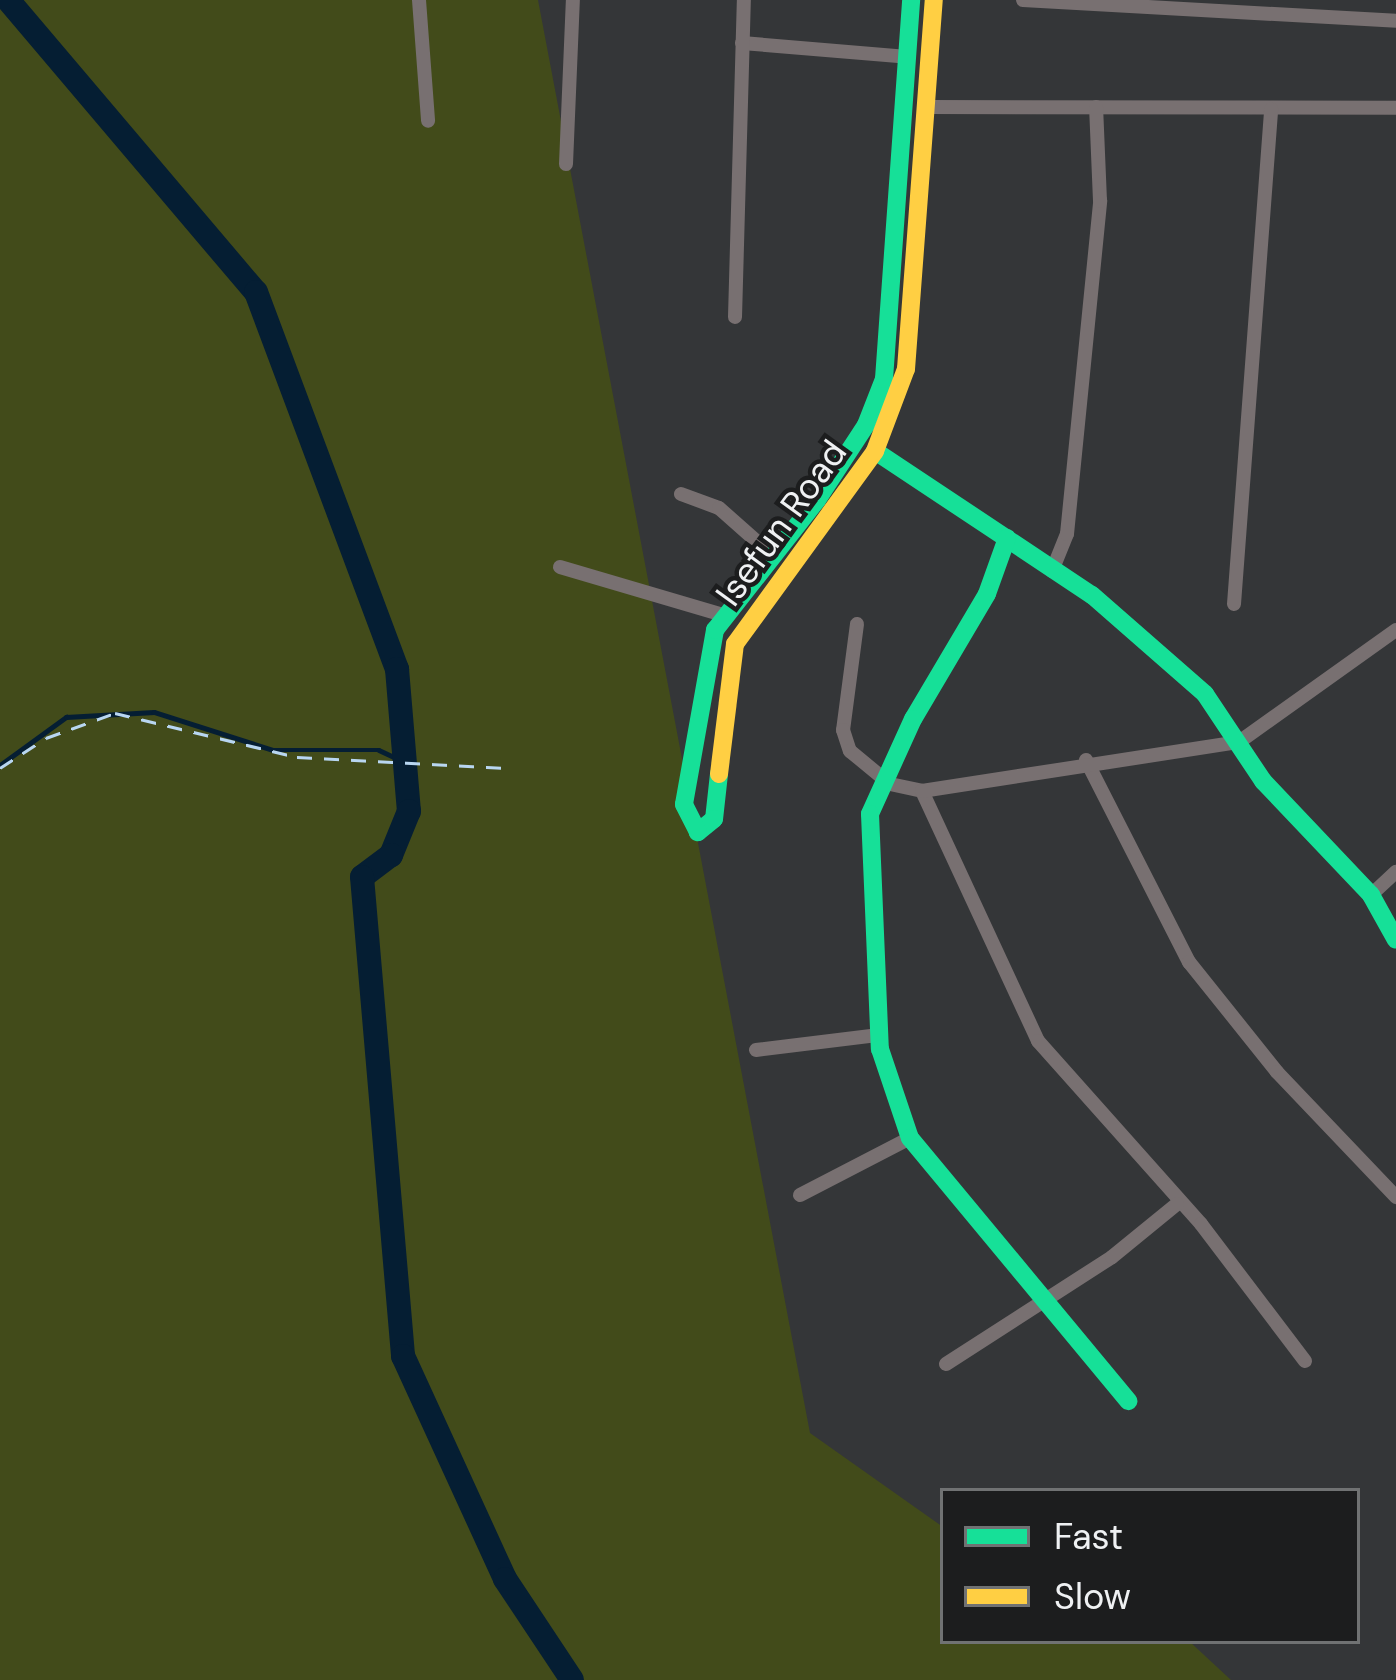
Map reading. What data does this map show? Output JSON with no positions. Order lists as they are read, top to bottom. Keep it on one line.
{"streets":{"street":["Isefun Road"]},"legend":["Fast","Slow"]}
